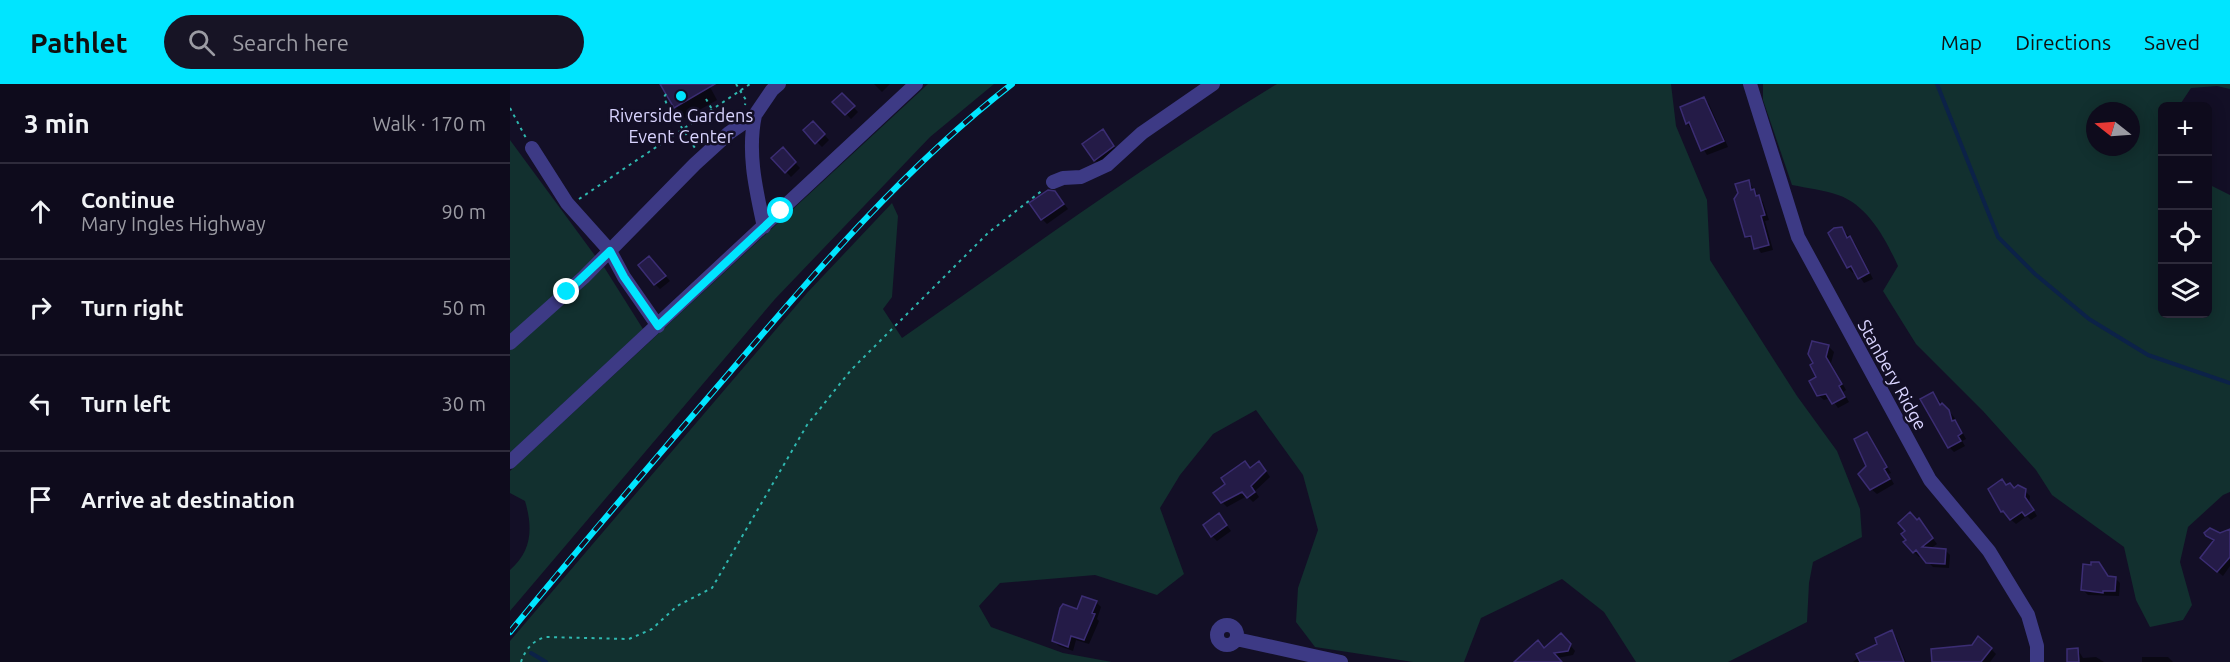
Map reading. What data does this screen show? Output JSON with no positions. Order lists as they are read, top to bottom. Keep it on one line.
{"streets":{"street":["Stanbery Ridge"]},"places":["Riverside Gardens Event Center"],"north":"left","page":{"header":"Pathlet","search":"Search here","nav":["Map","Directions","Saved"],"heading":["3 min","Walk · 170 m"],"map_buttons":["+","−"],"list":[["Continue","Mary Ingles Highway","90 m"],["Turn right","50 m"],["Turn left","30 m"],"Arrive at destination"]}}
